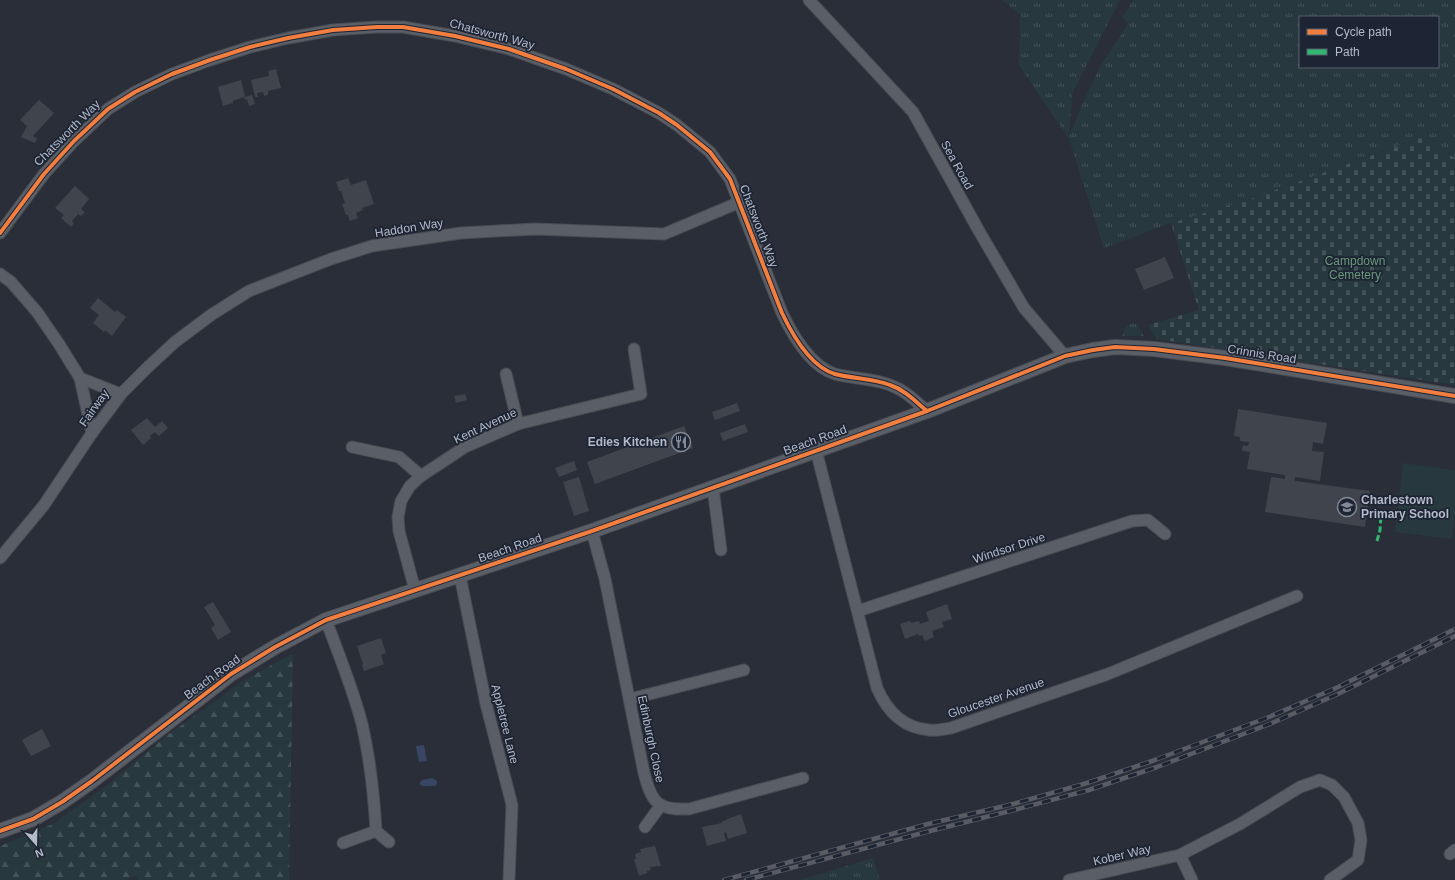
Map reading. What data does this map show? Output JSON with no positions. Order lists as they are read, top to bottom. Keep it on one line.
{"streets":{"street":["Chatsworth Way","Sea Road","Haddon Way","Crinnis Road","Fairway","Kent Avenue","Beach Road","Windsor Drive","Gloucester Avenue","Appletree Lane","Edinburgh Close","Kober Way"]},"crossings":[["Chatsworth Way","Haddon Way"],["Chatsworth Way","Beach Road"],["Sea Road","Crinnis Road"],["Sea Road","Beach Road"],["Haddon Way","Fairway"],["Crinnis Road","Beach Road"],["Kent Avenue","Beach Road"],["Beach Road","Gloucester Avenue"],["Beach Road","Appletree Lane"],["Beach Road","Edinburgh Close"],["Windsor Drive","Gloucester Avenue"]],"parks":["Campdown Cemetery"],"places":{"restaurant":["Edies Kitchen"],"school or university":["Charlestown Primary School"]},"legend":["Cycle path","Path"],"north":"bottom"}
